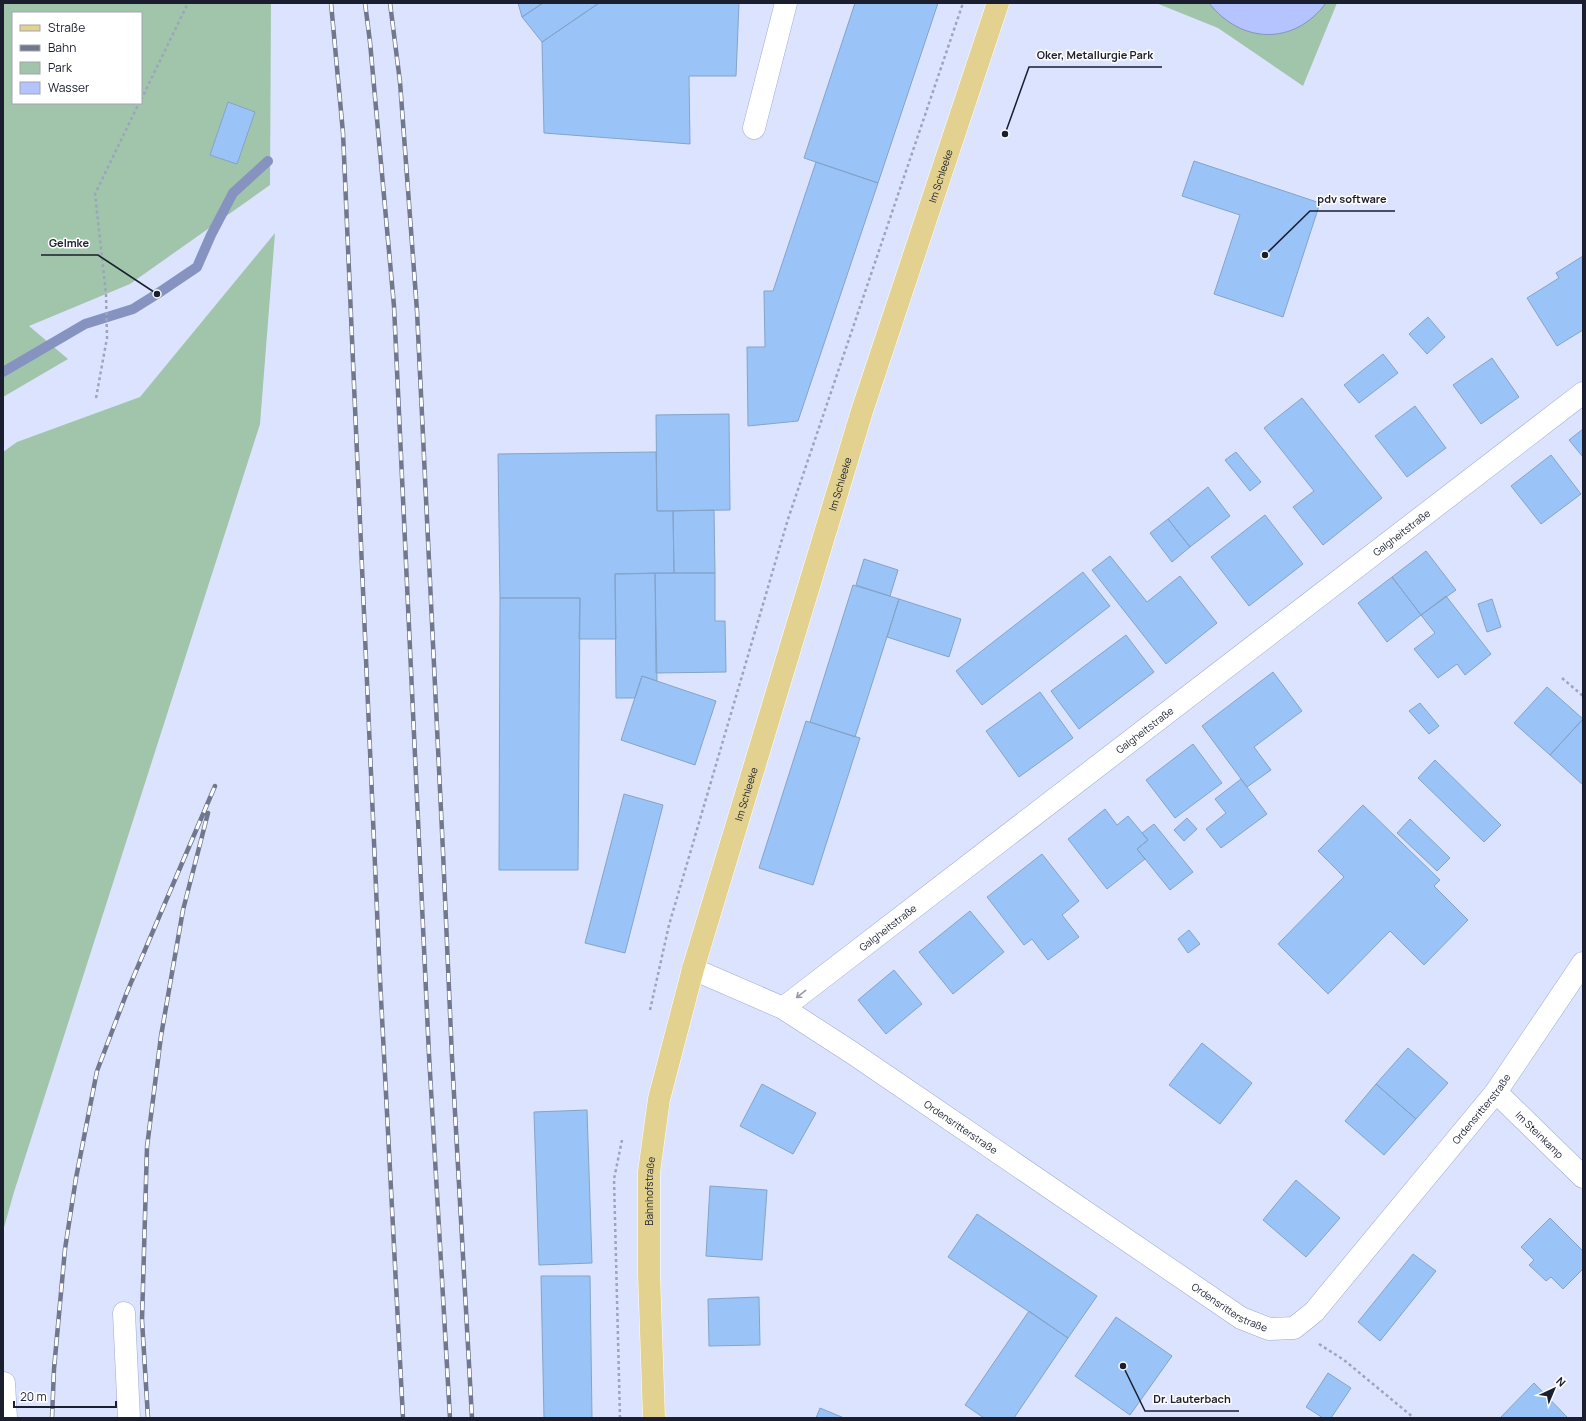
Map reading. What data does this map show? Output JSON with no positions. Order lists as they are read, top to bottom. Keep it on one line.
{"streets":{"main road":["Im Schleeke","Bahnhofstraße"],"street":["Galgheitstraße","Ordensritterstraße","Im Steinkamp"]},"crossings":[["Im Schleeke","Bahnhofstraße"],["Galgheitstraße","Ordensritterstraße"],["Ordensritterstraße","Im Steinkamp"]],"one_way":["Galgheitstraße"],"places":["Oker, Metallurgie Park","pdv software","Gelmke","Dr. Lauterbach"],"legend":["Straße","Bahn","Park","Wasser"],"scale_bar":"20 m","north":"top right"}
